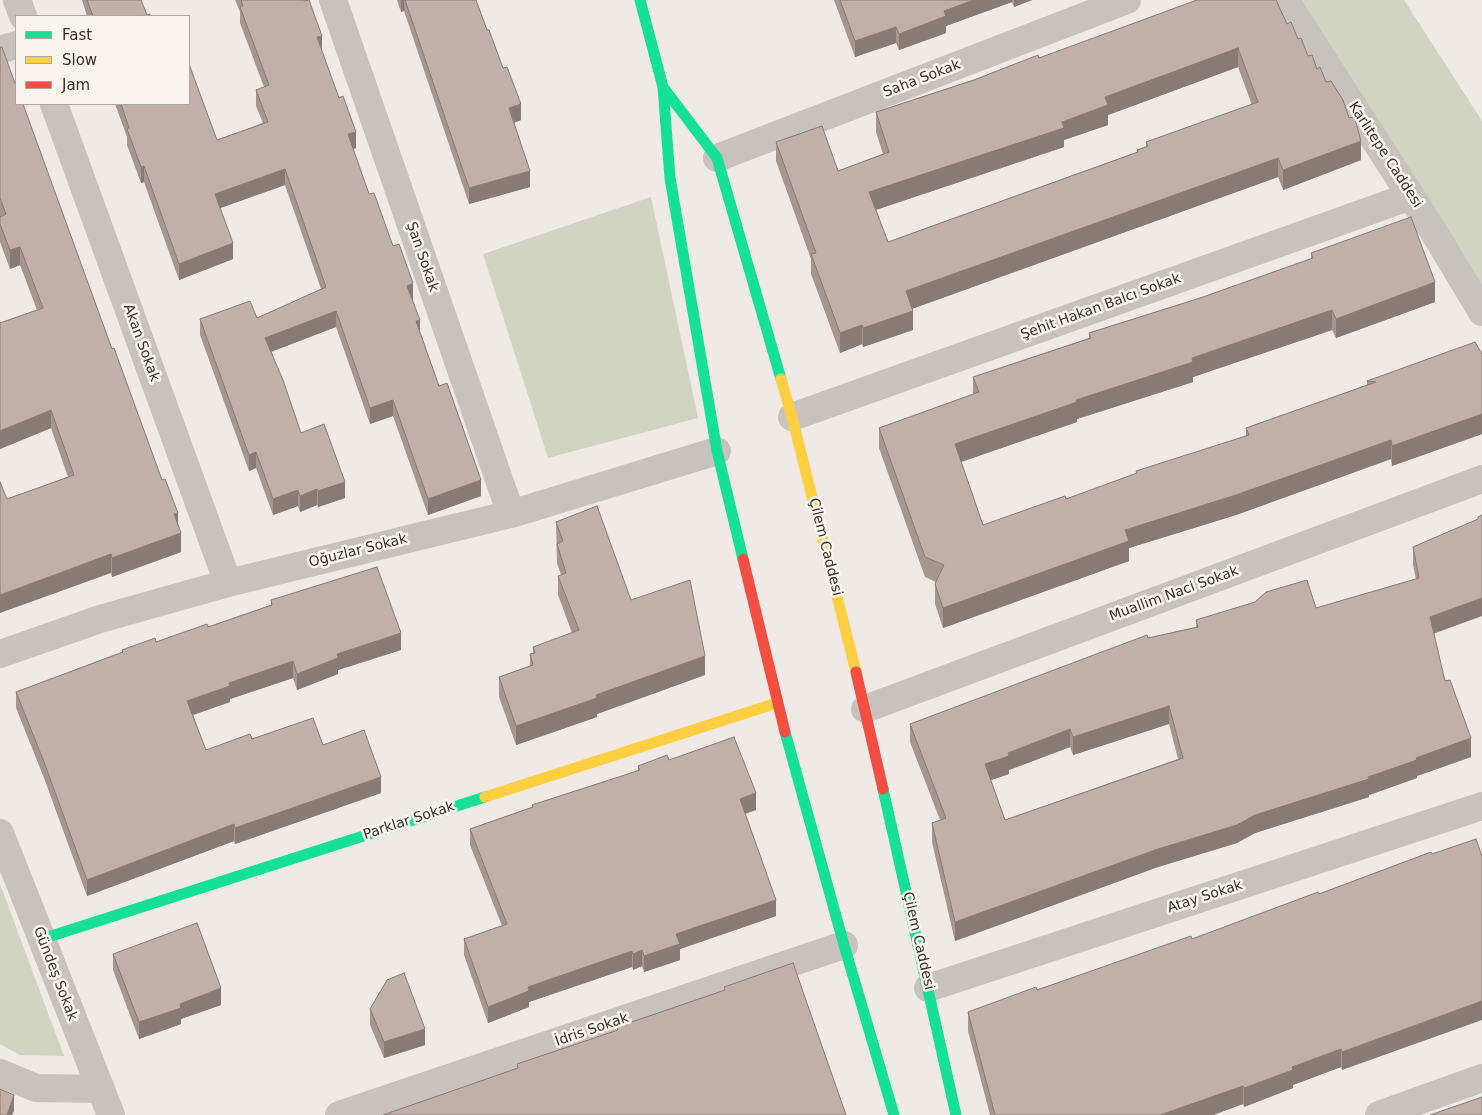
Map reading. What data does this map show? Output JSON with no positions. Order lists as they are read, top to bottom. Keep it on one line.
{"streets":{"main road":["Çilem Caddesi","Parklar Sokak"],"street":["Saha Sokak","Karlıtepe Caddesi","Şan Sokak","Şehit Hakan Balcı Sokak","Akan Sokak","Oğuzlar Sokak","Muallim Naci Sokak","Atay Sokak","Gündeş Sokak","İdris Sokak"]},"crossings":[["Saha Sokak","Çilem Caddesi"],["Karlıtepe Caddesi","Şehit Hakan Balcı Sokak"],["Şan Sokak","Oğuzlar Sokak"],["Şehit Hakan Balcı Sokak","Çilem Caddesi"],["Akan Sokak","Oğuzlar Sokak"],["Çilem Caddesi","Muallim Naci Sokak"],["Çilem Caddesi","Atay Sokak"],["Parklar Sokak","Gündeş Sokak"]],"legend":["Fast","Slow","Jam"]}
